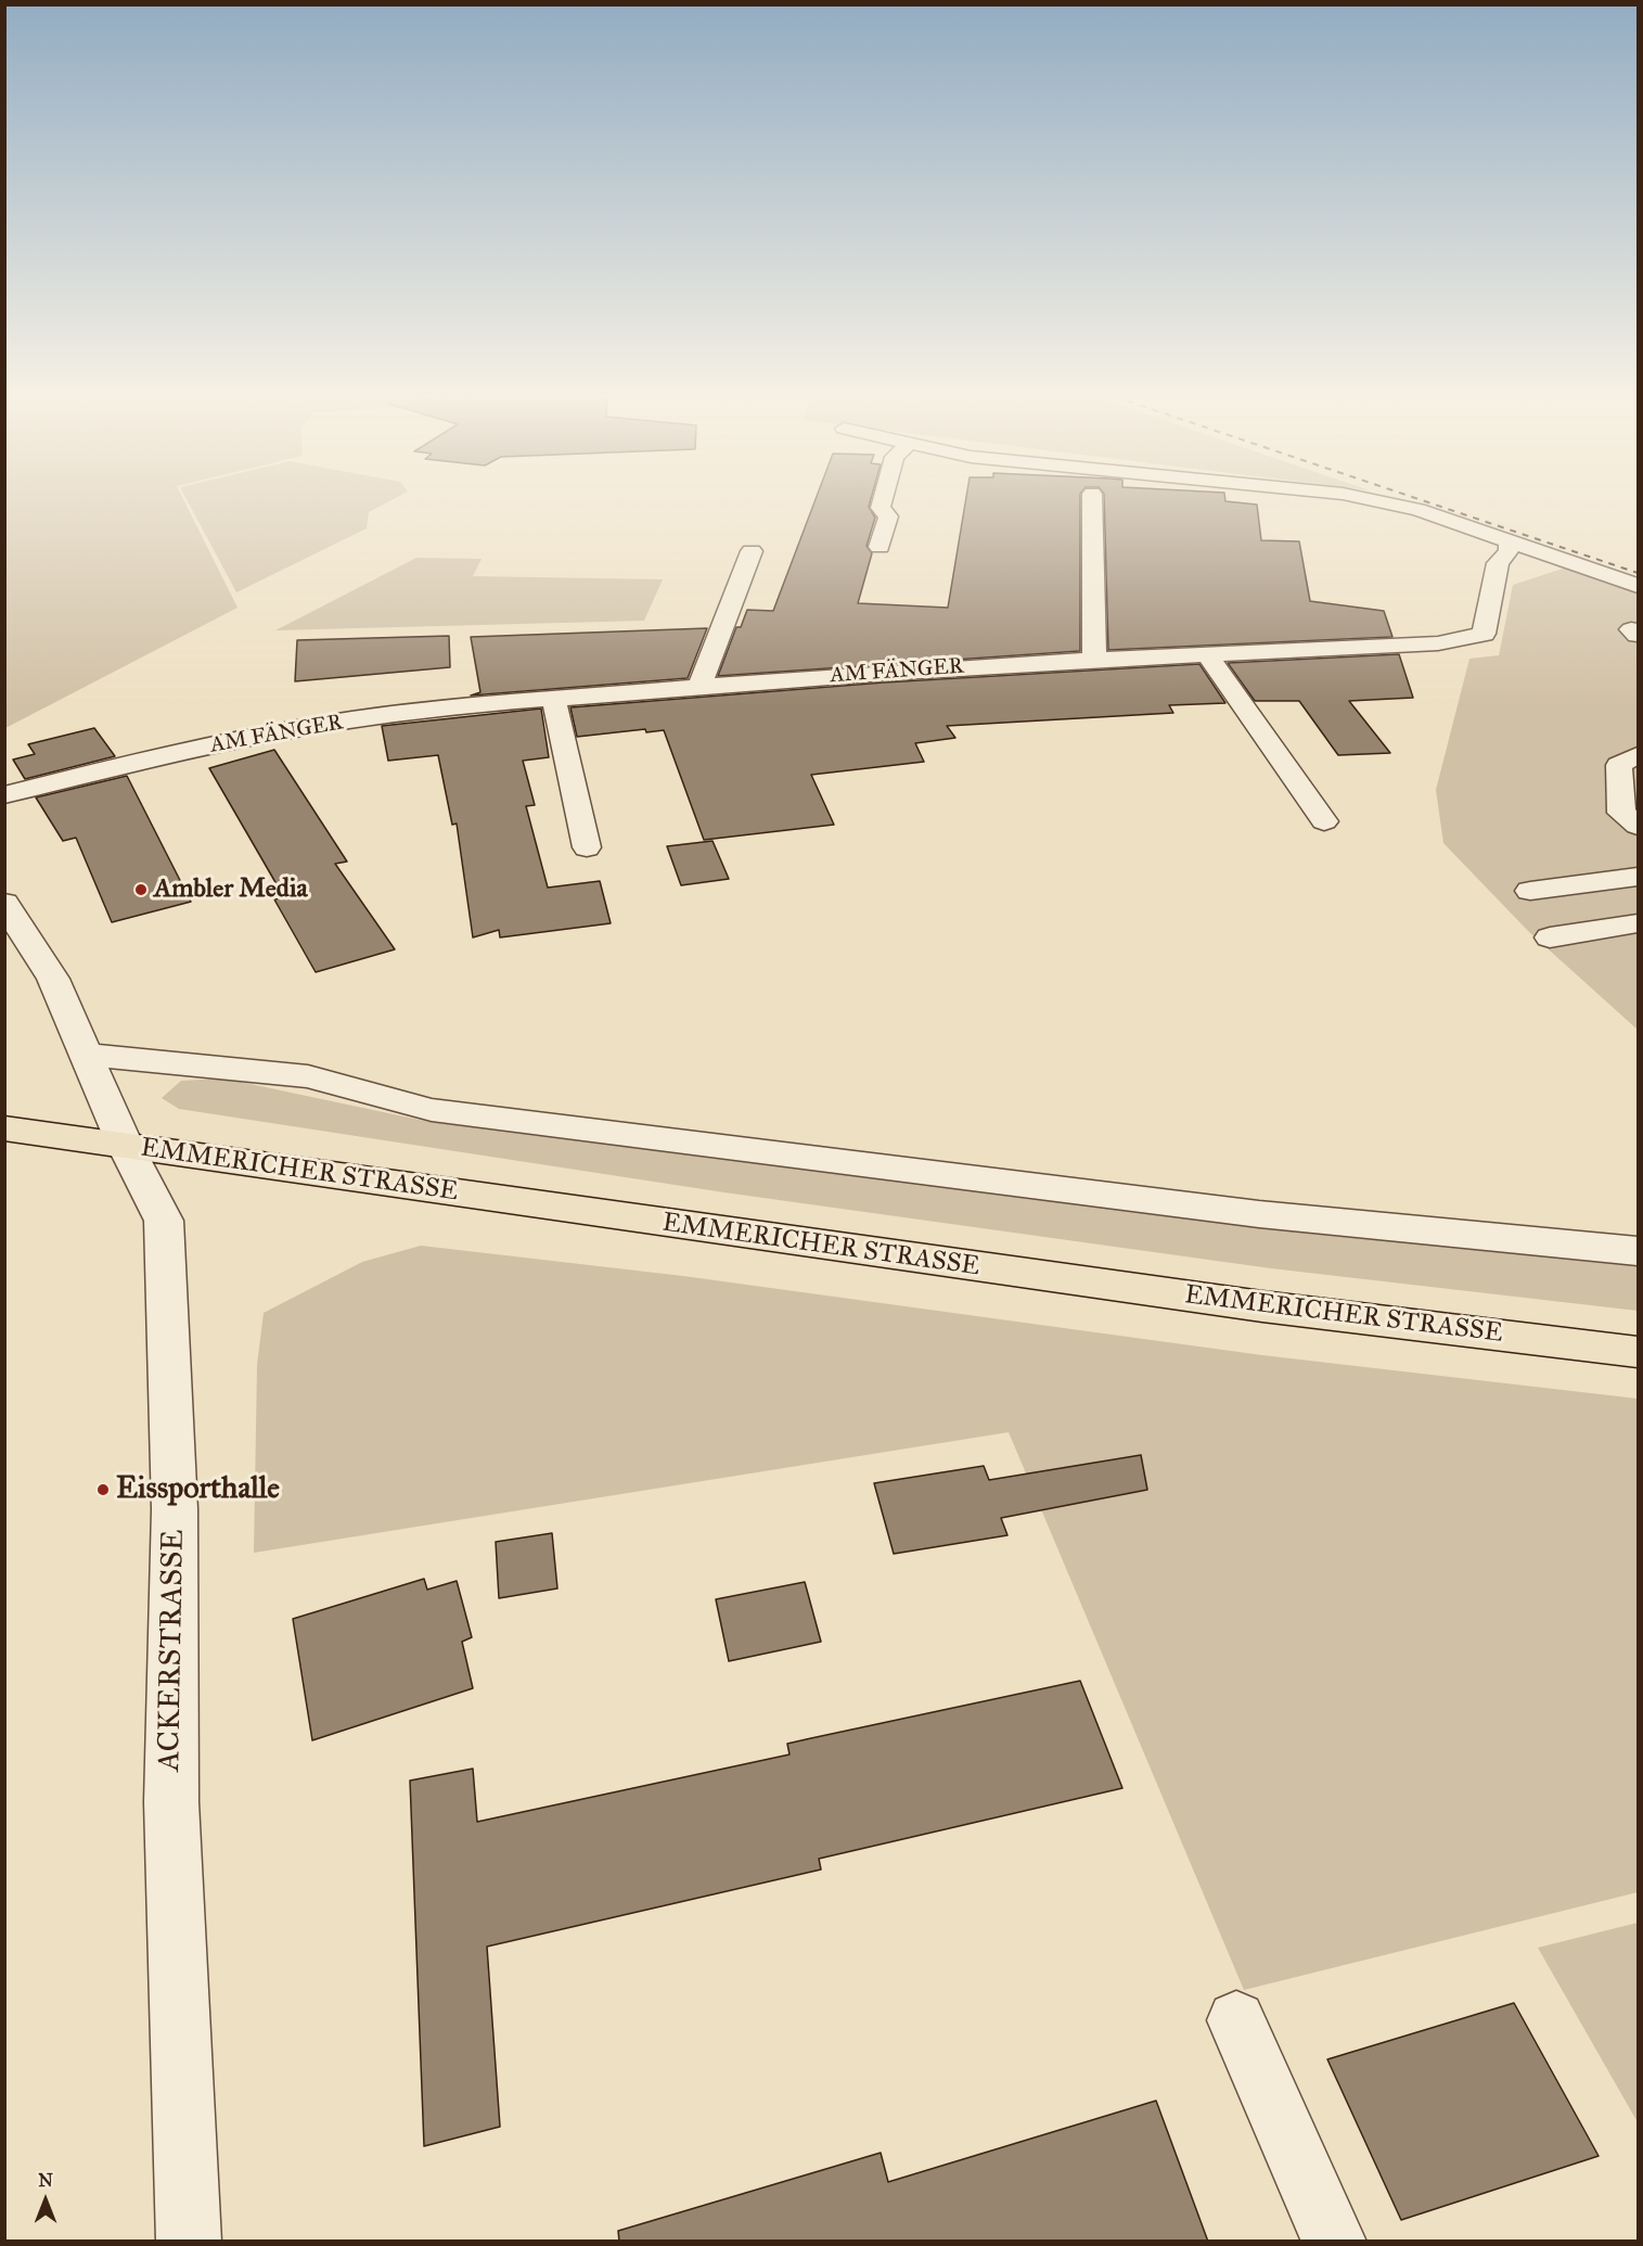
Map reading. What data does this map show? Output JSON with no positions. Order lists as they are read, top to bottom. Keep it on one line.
{"streets":{"main road":["EMMERICHER STRASSE"],"street":["AM FÄNGER","ACKERSTRASSE"]},"crossings":[["EMMERICHER STRASSE","ACKERSTRASSE"]],"places":["Ambler Media","Eissporthalle"],"north":"top"}
